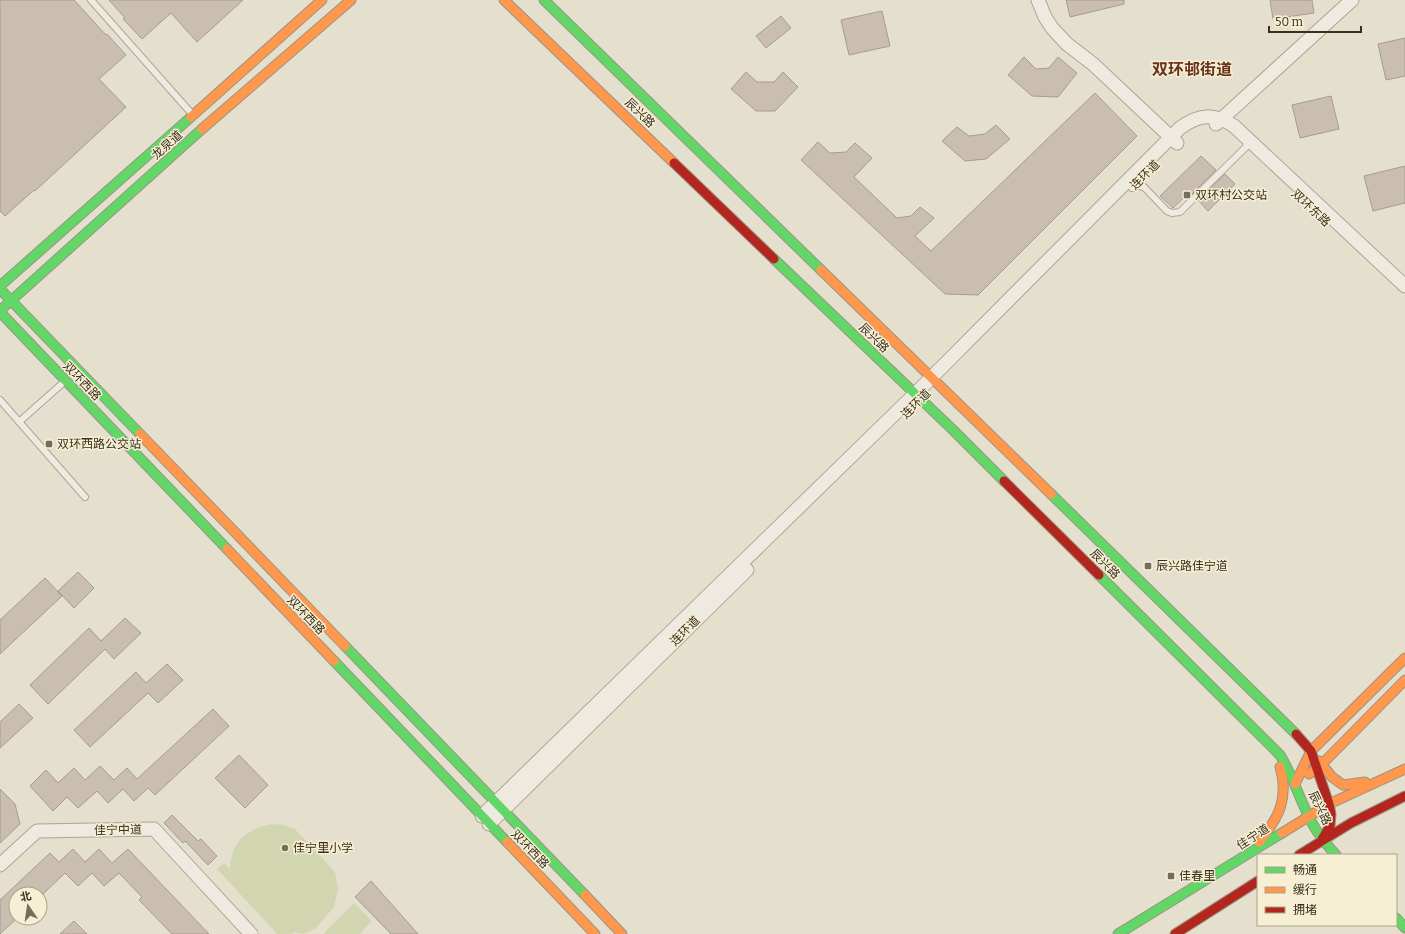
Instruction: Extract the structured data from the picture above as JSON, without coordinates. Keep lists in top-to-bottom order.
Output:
{
  "streets": {
    "main road": [
      "辰兴路",
      "龙泉道",
      "双环西路",
      "佳宁道"
    ],
    "street": ["连环道", "双环东路", "佳宁中道"]
  },
  "crossings": [
    ["辰兴路", "连环道"],
    ["辰兴路", "佳宁道"],
    ["龙泉道", "双环西路"],
    ["连环道", "双环西路"]
  ],
  "districts": ["双环邨街道"],
  "places": {
    "transit": [
      "双环村公交站",
      "双环西路公交站",
      "辰兴路佳宁道",
      "佳春里"
    ],
    "other": ["佳宁里小学"]
  },
  "legend": ["畅通", "缓行", "拥堵"],
  "scale_bar": "50 m",
  "north": "top"
}
